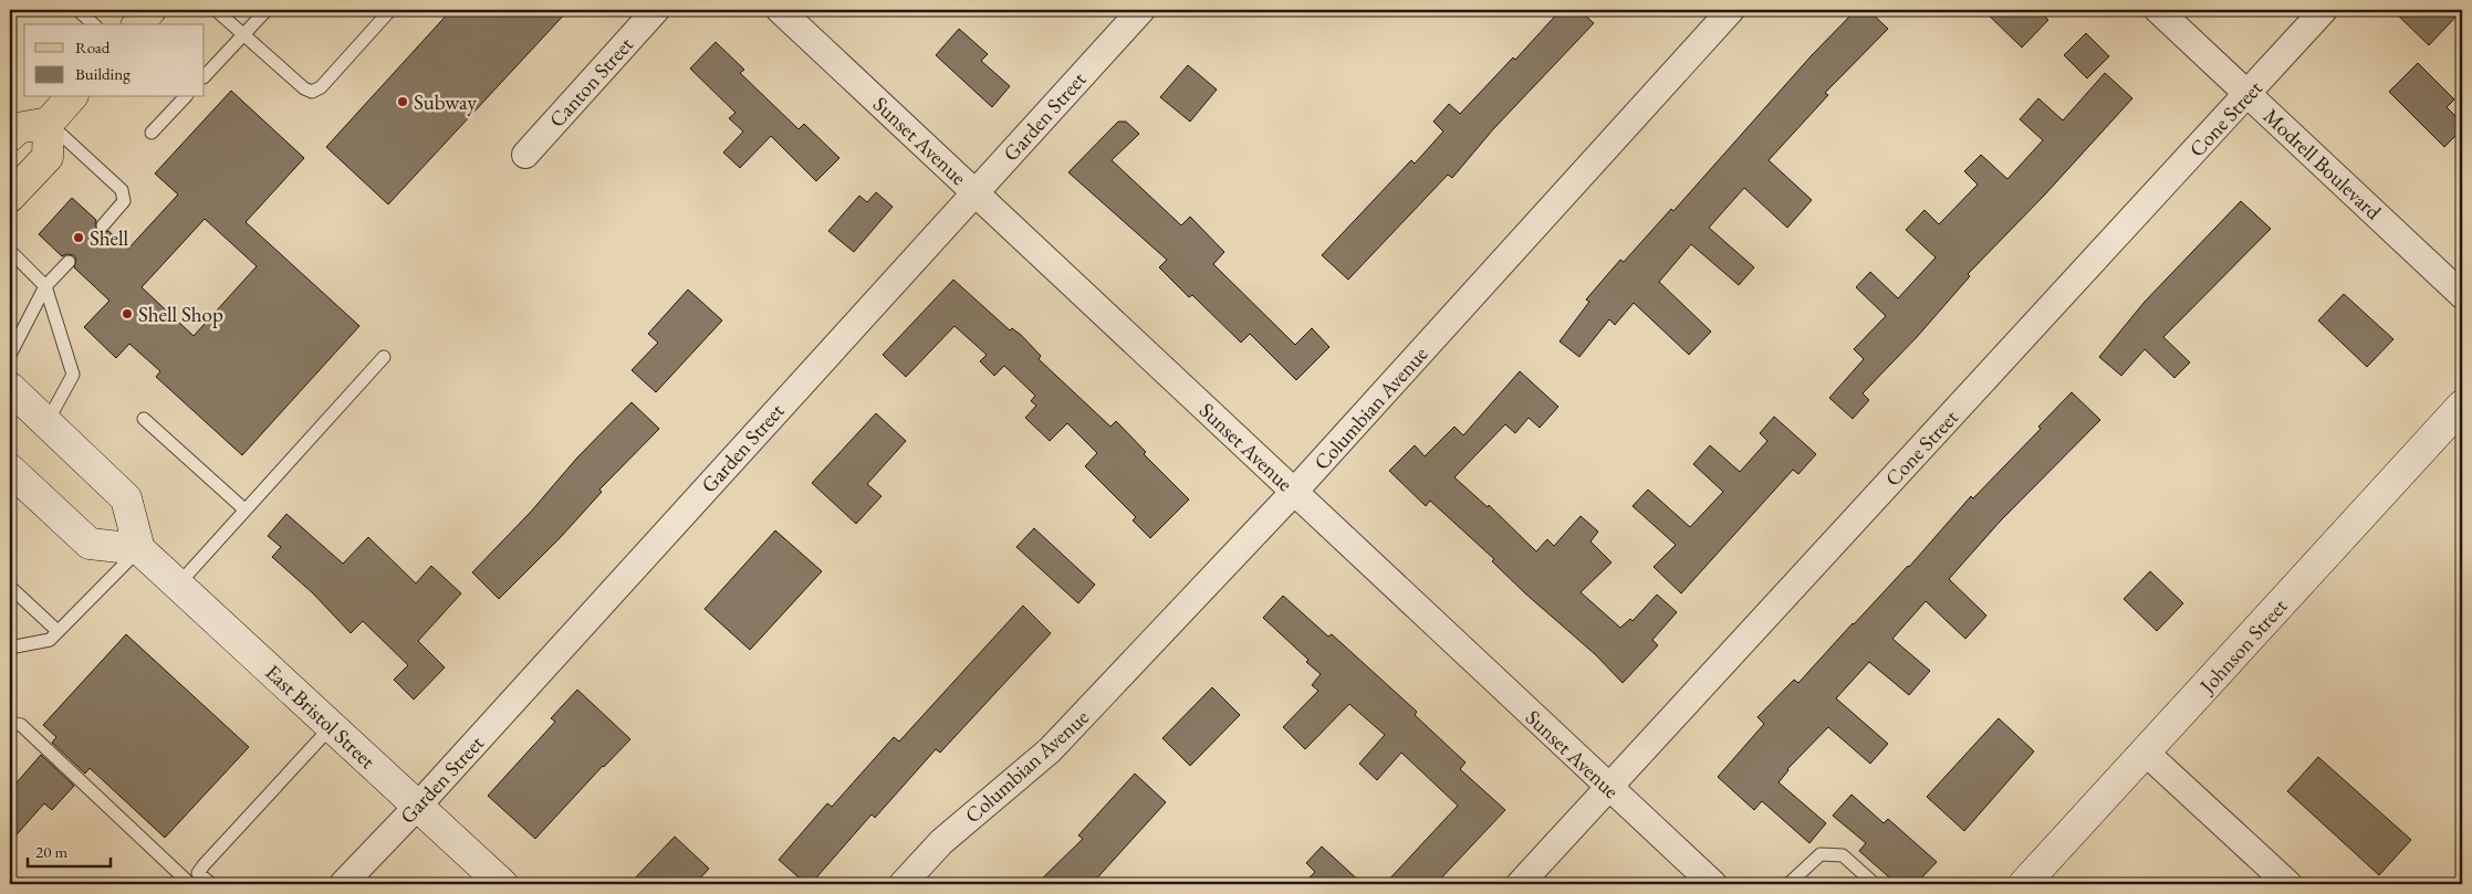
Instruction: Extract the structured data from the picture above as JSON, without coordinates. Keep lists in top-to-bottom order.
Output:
{
  "streets": {
    "main road": ["Johnson Street", "East Bristol Street"],
    "street": [
      "Canton Street",
      "Garden Street",
      "Cone Street",
      "Sunset Avenue",
      "Modrell Boulevard",
      "Columbian Avenue"
    ]
  },
  "crossings": [
    ["Garden Street", "Sunset Avenue"],
    ["Garden Street", "East Bristol Street"],
    ["Cone Street", "Sunset Avenue"],
    ["Cone Street", "Modrell Boulevard"],
    ["Sunset Avenue", "Columbian Avenue"]
  ],
  "places": ["Subway", "Shell", "Shell Shop"],
  "legend": ["Road", "Building"],
  "scale_bar": "20 m"
}
